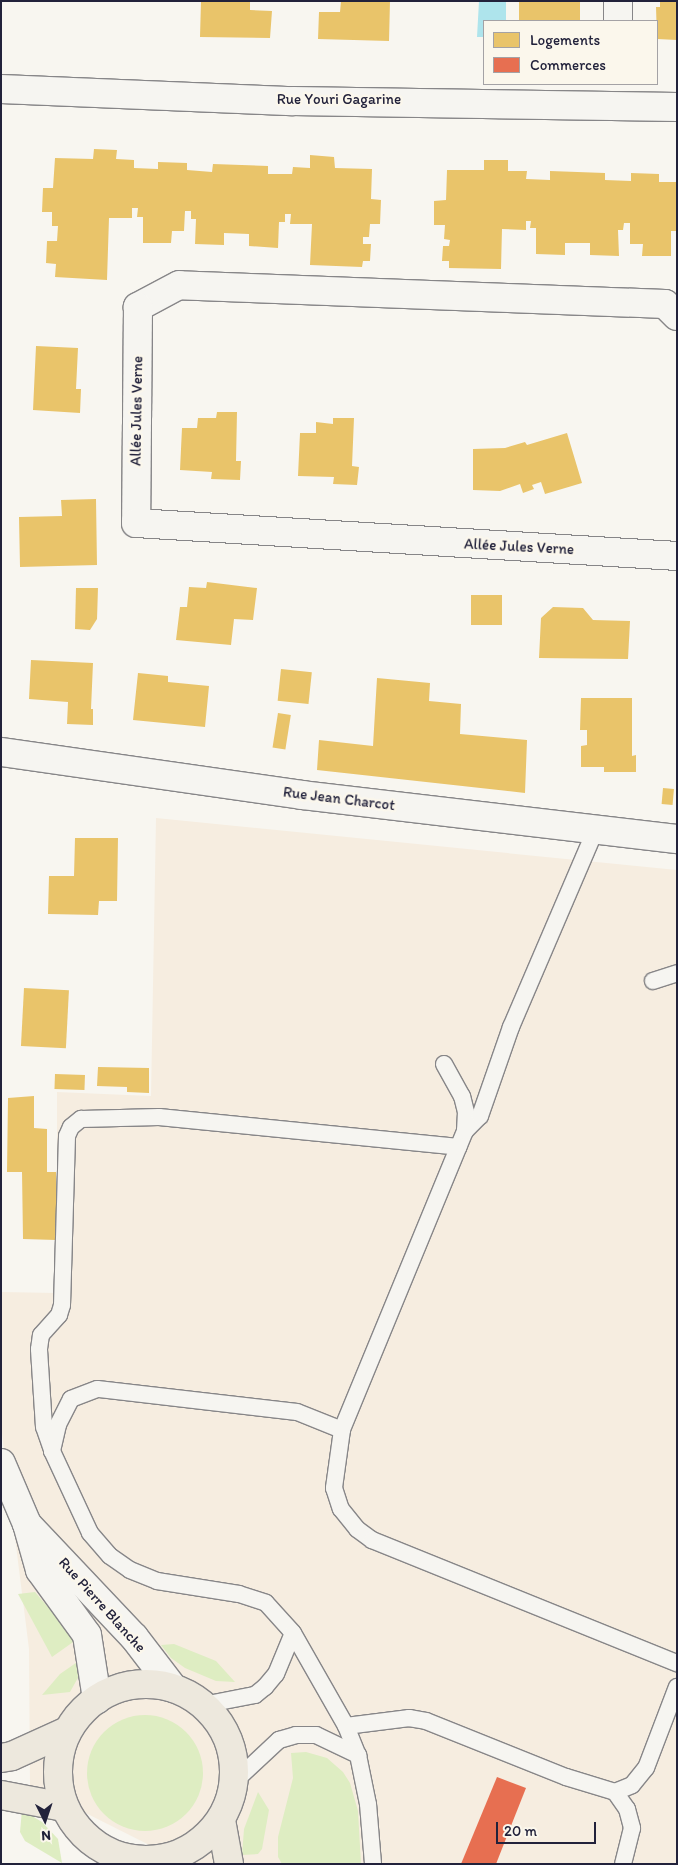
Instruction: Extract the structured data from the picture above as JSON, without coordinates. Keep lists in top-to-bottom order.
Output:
{
  "streets": {
    "street": [
      "Rue Youri Gagarine",
      "Allée Jules Verne",
      "Rue Jean Charcot",
      "Rue Pierre Blanche"
    ]
  },
  "legend": ["Logements", "Commerces"],
  "scale_bar": "20 m",
  "north": "bottom"
}
